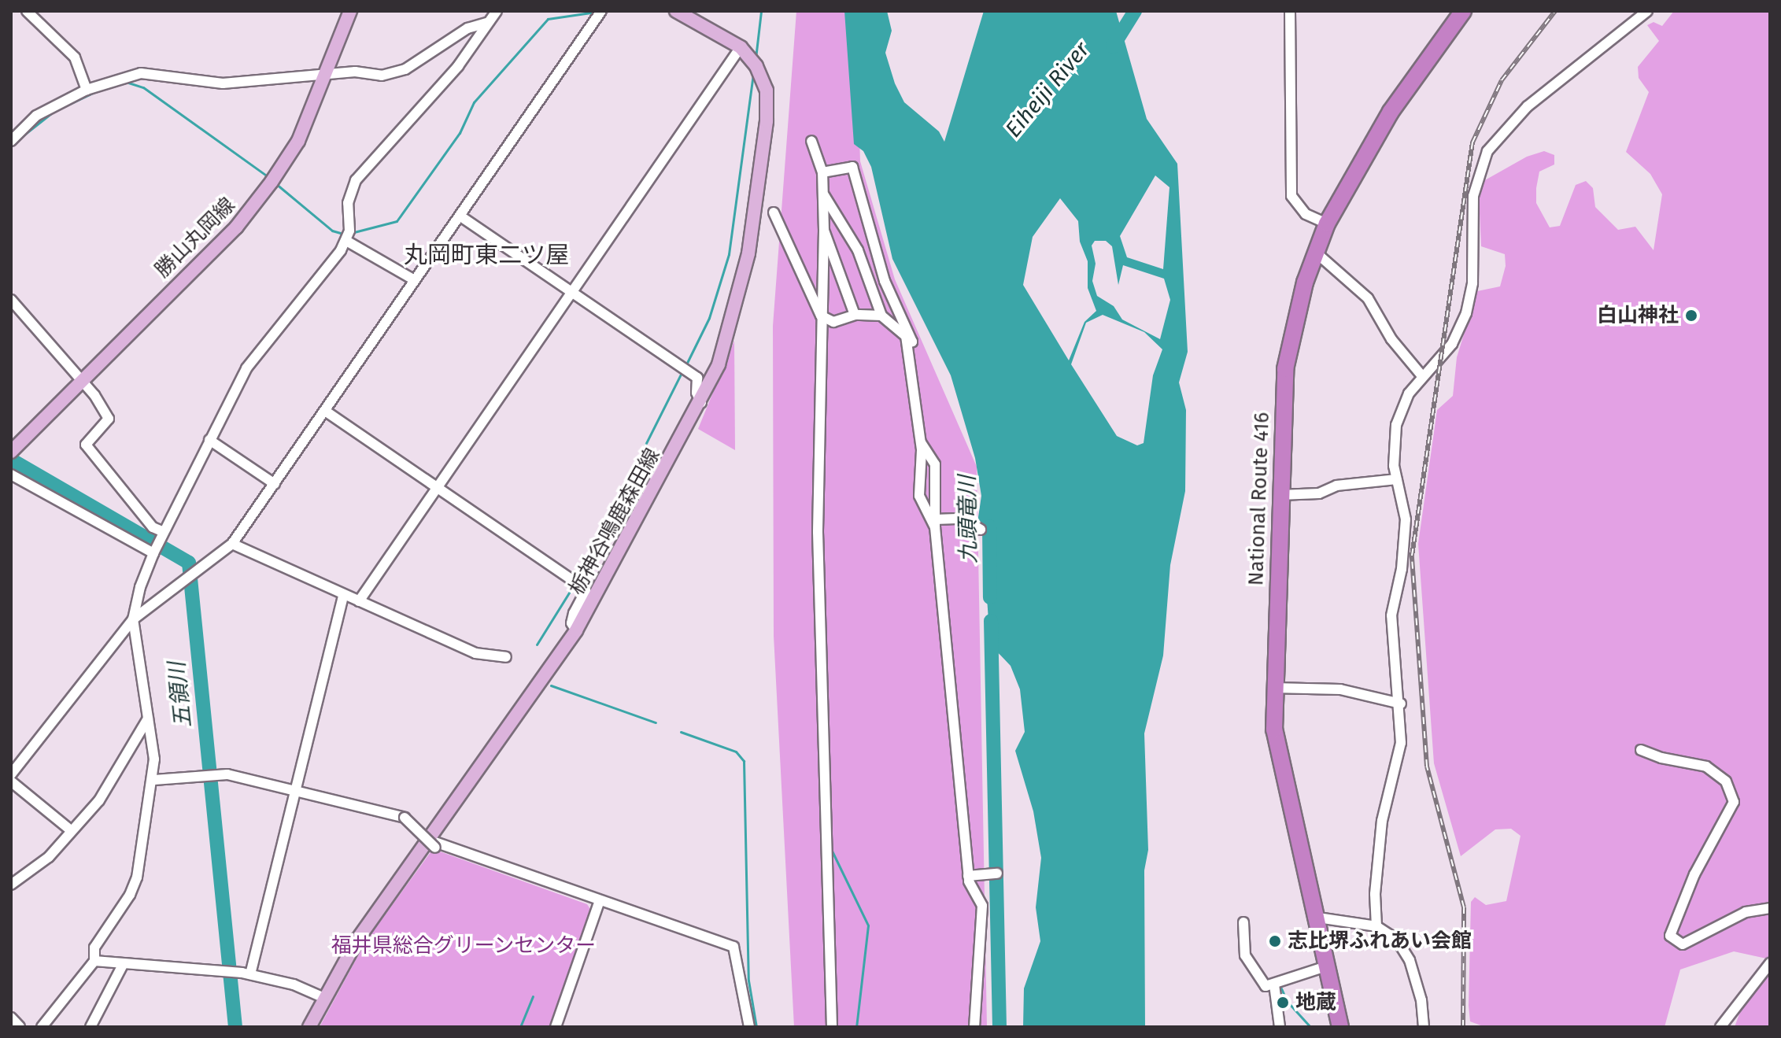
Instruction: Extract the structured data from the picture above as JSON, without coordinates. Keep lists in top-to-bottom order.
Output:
{
  "streets": {
    "highway": ["National Route 416"],
    "main road": ["勝山丸岡線", "栃神谷鳴鹿森田線"]
  },
  "districts": ["丸岡町東二ツ屋"],
  "water": ["Eiheiji River", "九頭竜川", "五領川"],
  "parks": ["福井県総合グリーンセンター"],
  "places": ["白山神社", "志比堺ふれあい会館", "地蔵"]
}
